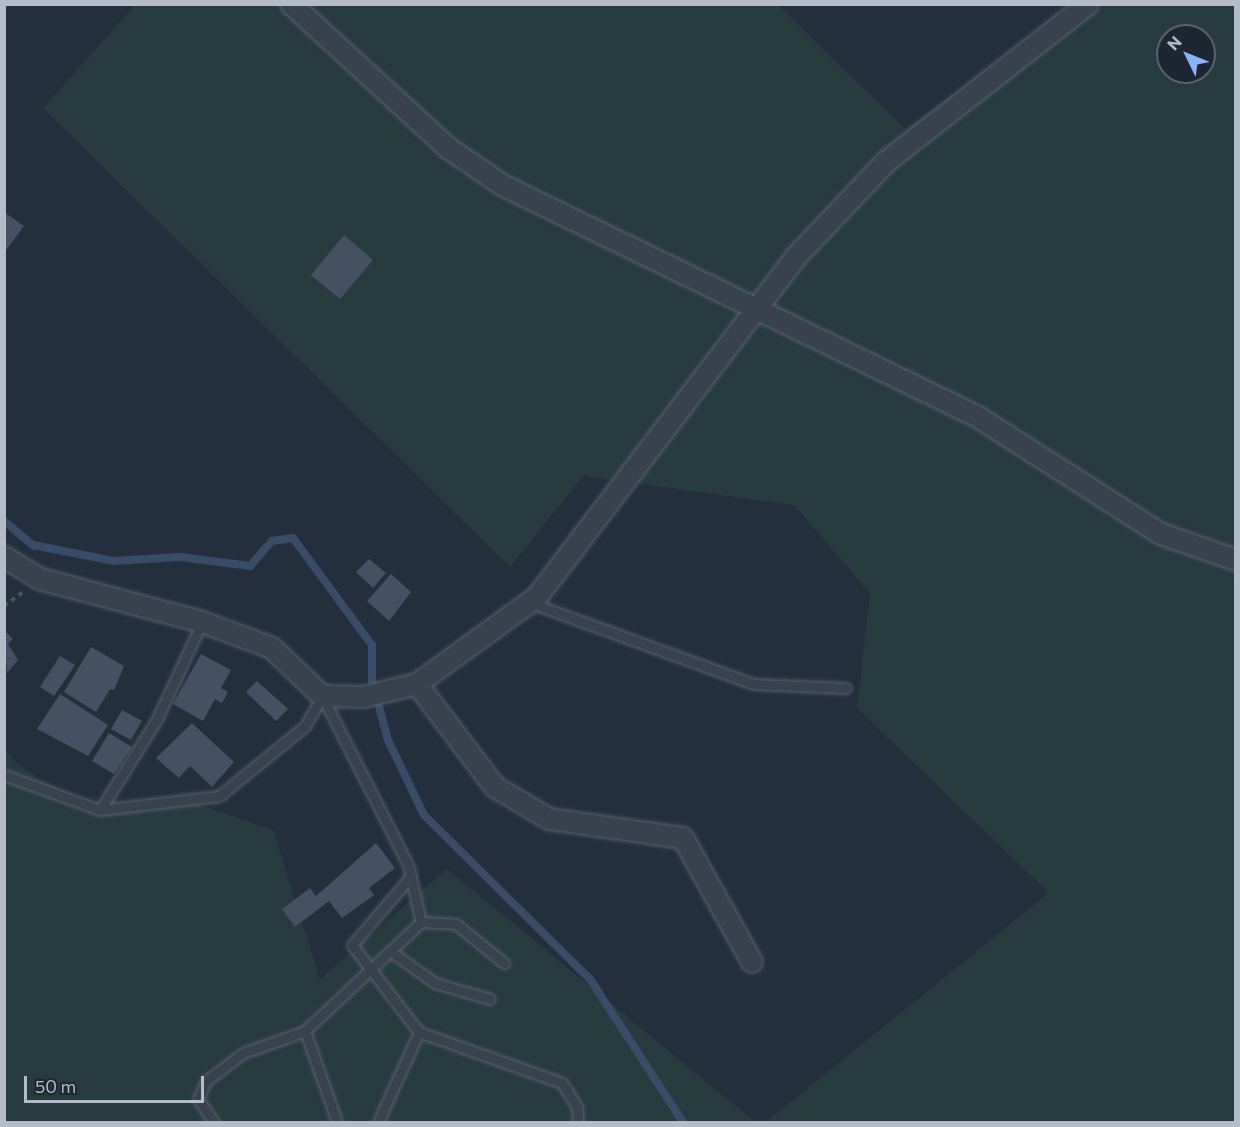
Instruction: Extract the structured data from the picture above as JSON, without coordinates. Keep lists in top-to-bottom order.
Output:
{
  "scale_bar": "50 m",
  "north": "top left"
}
